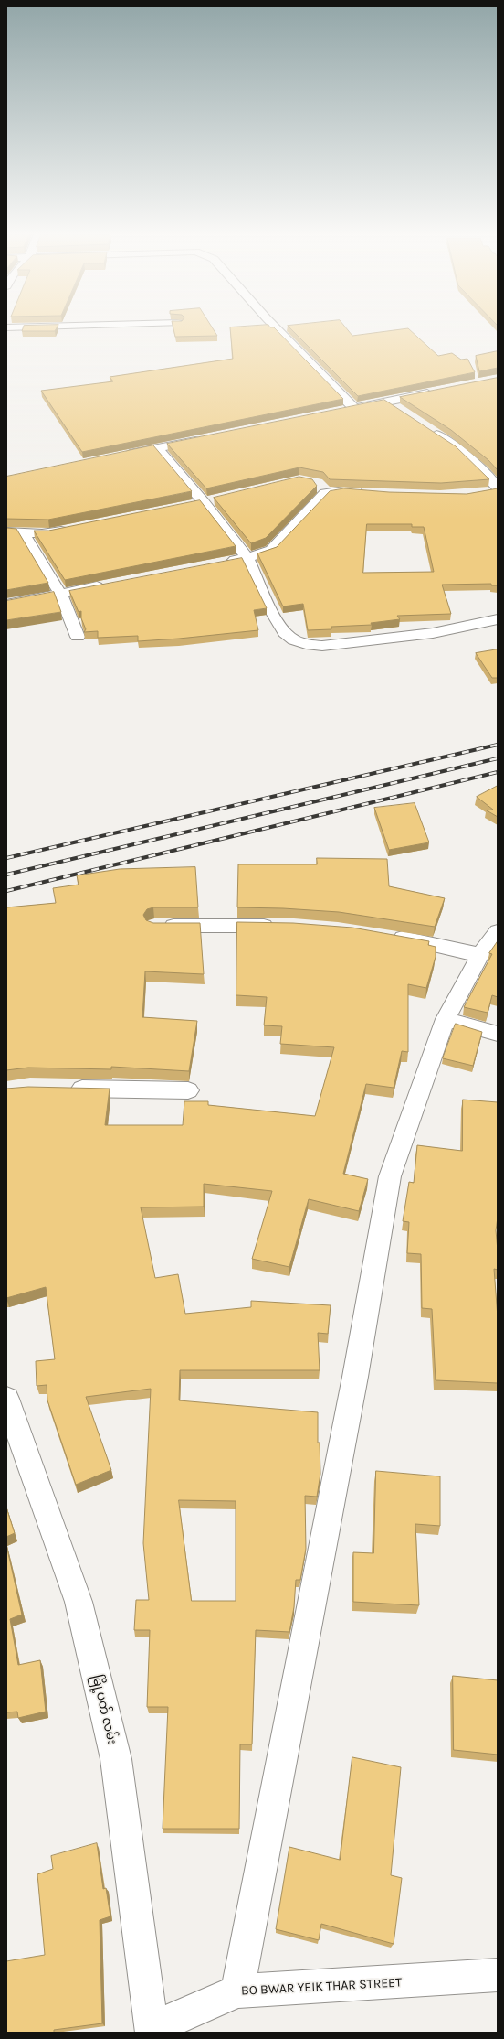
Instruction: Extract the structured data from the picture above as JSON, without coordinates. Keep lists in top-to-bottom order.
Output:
{
  "streets": {
    "street": ["မြို့ပတ် လမ်း", "BO BWAR YEIK THAR STREET"]
  },
  "crossings": [
    ["မြို့ပတ် လမ်း", "BO BWAR YEIK THAR STREET"]
  ]
}
